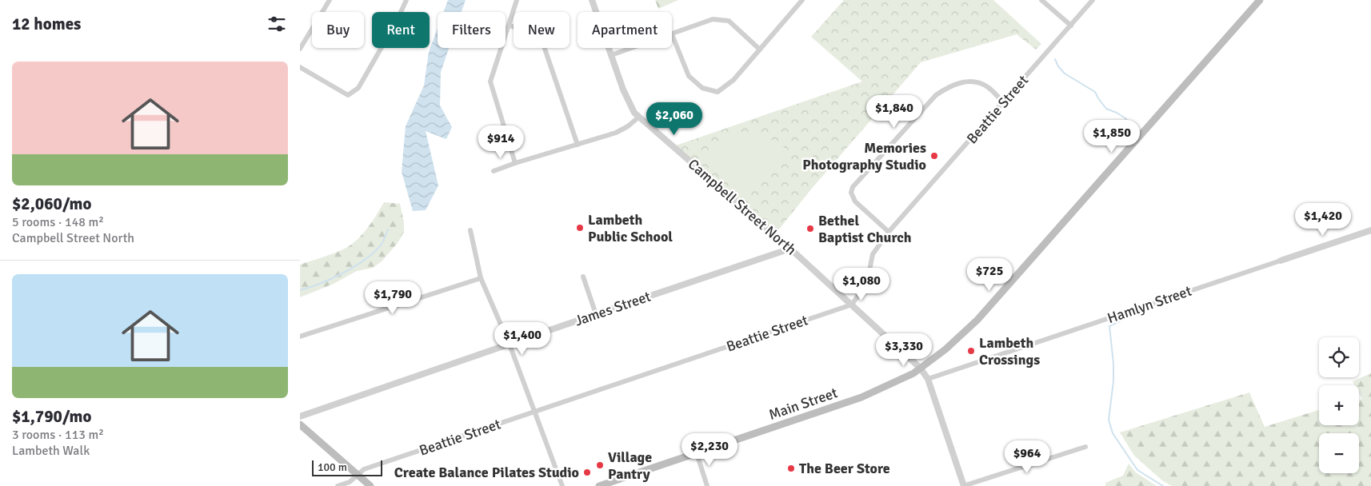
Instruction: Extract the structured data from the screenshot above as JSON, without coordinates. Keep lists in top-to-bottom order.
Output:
{
  "streets": {
    "main road": ["Main Street"],
    "street": [
      "Beattie Street",
      "Campbell Street North",
      "Hamlyn Street",
      "James Street"
    ]
  },
  "crossings": [
    ["Beattie Street", "Campbell Street North"],
    ["Campbell Street North", "Hamlyn Street"],
    ["Campbell Street North", "James Street"],
    ["Campbell Street North", "Main Street"]
  ],
  "places": [
    "Memories Photography Studio",
    "Lambeth Public School",
    "Bethel Baptist Church",
    "Lambeth Crossings",
    "Village Pantry",
    "The Beer Store",
    "Create Balance Pilates Studio"
  ],
  "scale_bar": "100 m",
  "page": {
    "heading": "12 homes",
    "chip": [
      "Buy",
      "Rent",
      "Filters",
      "New",
      "Apartment"
    ],
    "list": [
      {
        "name": "$2,060/mo",
        "note": "5 rooms · 148 m² · Campbell Street North"
      },
      {
        "name": "$1,790/mo",
        "note": "3 rooms · 113 m² · Lambeth Walk"
      }
    ],
    "price": [
      "$1,840",
      "$2,060",
      "$1,850",
      "$914",
      "$1,420",
      "$725",
      "$1,080",
      "$1,790",
      "$1,400",
      "$3,330",
      "$2,230",
      "$964"
    ],
    "map_buttons": ["+", "−"],
    "scale": "100 m"
  }
}
